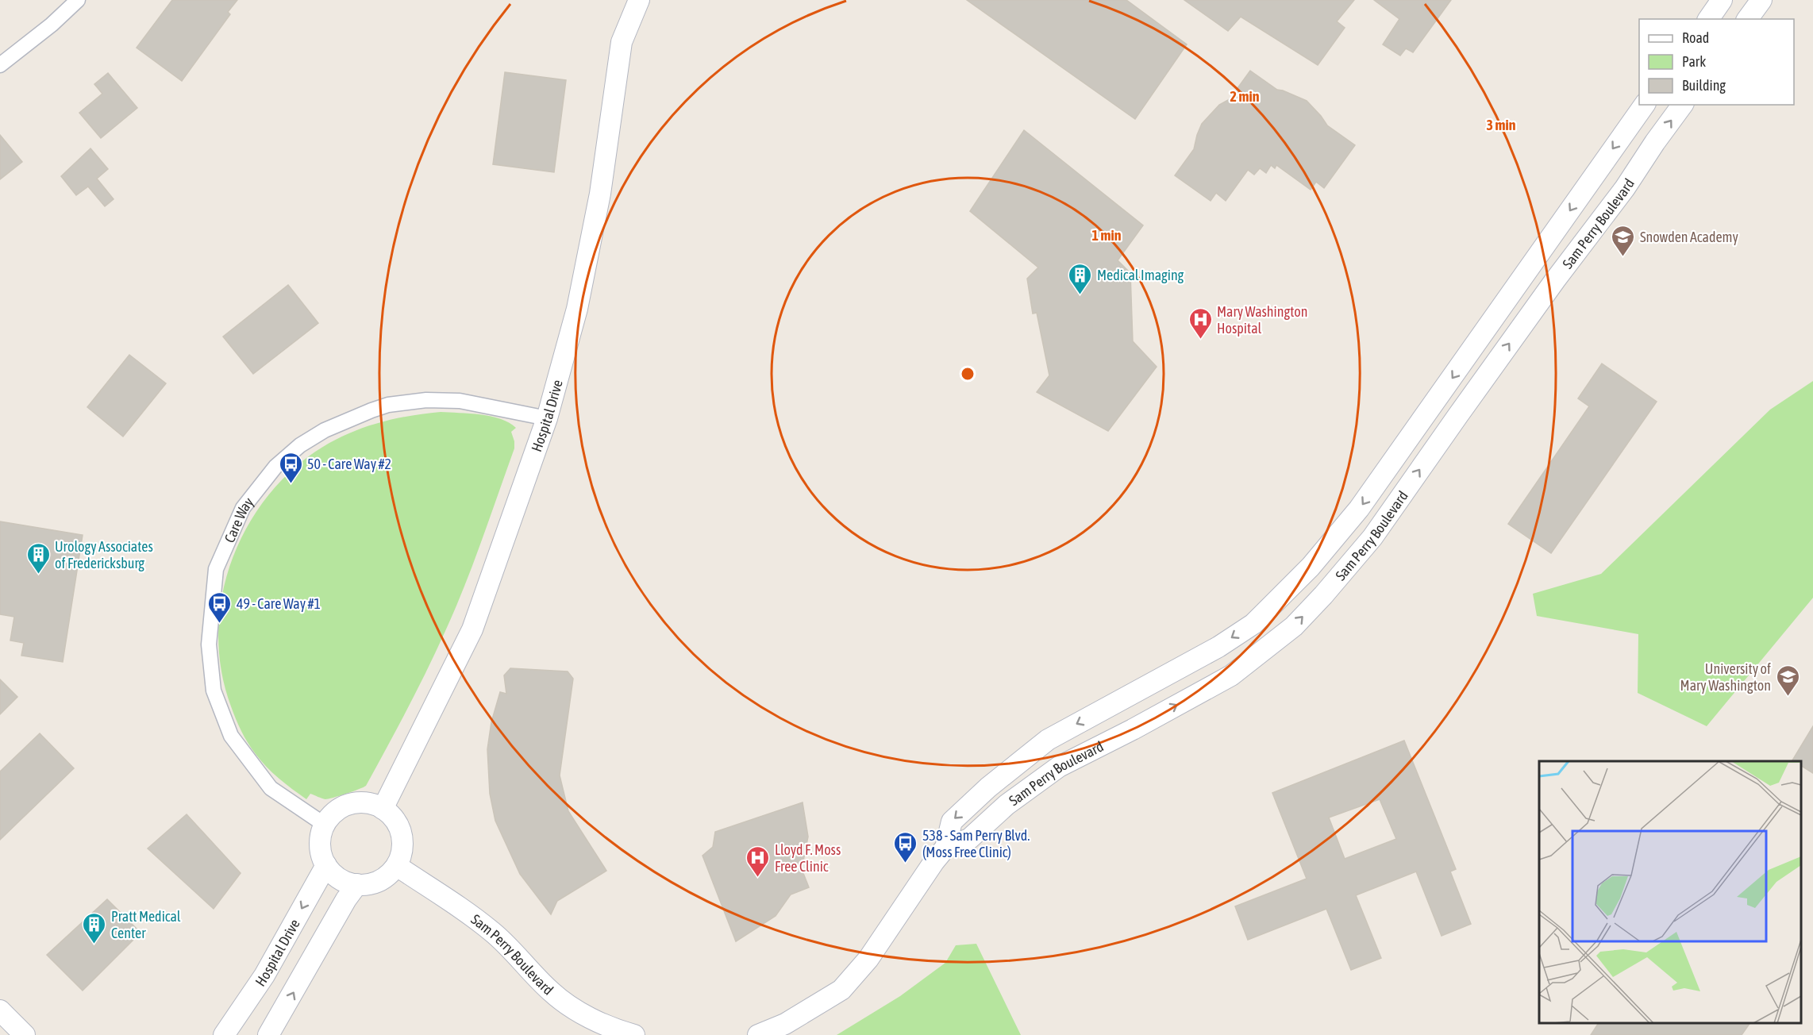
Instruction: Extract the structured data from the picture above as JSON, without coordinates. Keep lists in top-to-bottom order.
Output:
{
  "streets": {
    "street": ["Sam Perry Boulevard", "Hospital Drive", "Care Way"]
  },
  "crossings": [
    ["Sam Perry Boulevard", "Hospital Drive"],
    ["Sam Perry Boulevard", "Care Way"],
    ["Hospital Drive", "Care Way"]
  ],
  "places": {
    "school or university": ["Snowden Academy", "University of Mary Washington"],
    "building": ["Medical Imaging", "Urology Associates of Fredericksburg", "Pratt Medical Center"],
    "hospital": ["Mary Washington Hospital", "Lloyd F. Moss Free Clinic"],
    "bus stop": ["50 - Care Way #2", "49 - Care Way #1", "538 - Sam Perry Blvd. (Moss Free Clinic)"]
  },
  "legend": ["Road", "Park", "Building"],
  "rings": ["2 min", "3 min", "1 min"]
}
